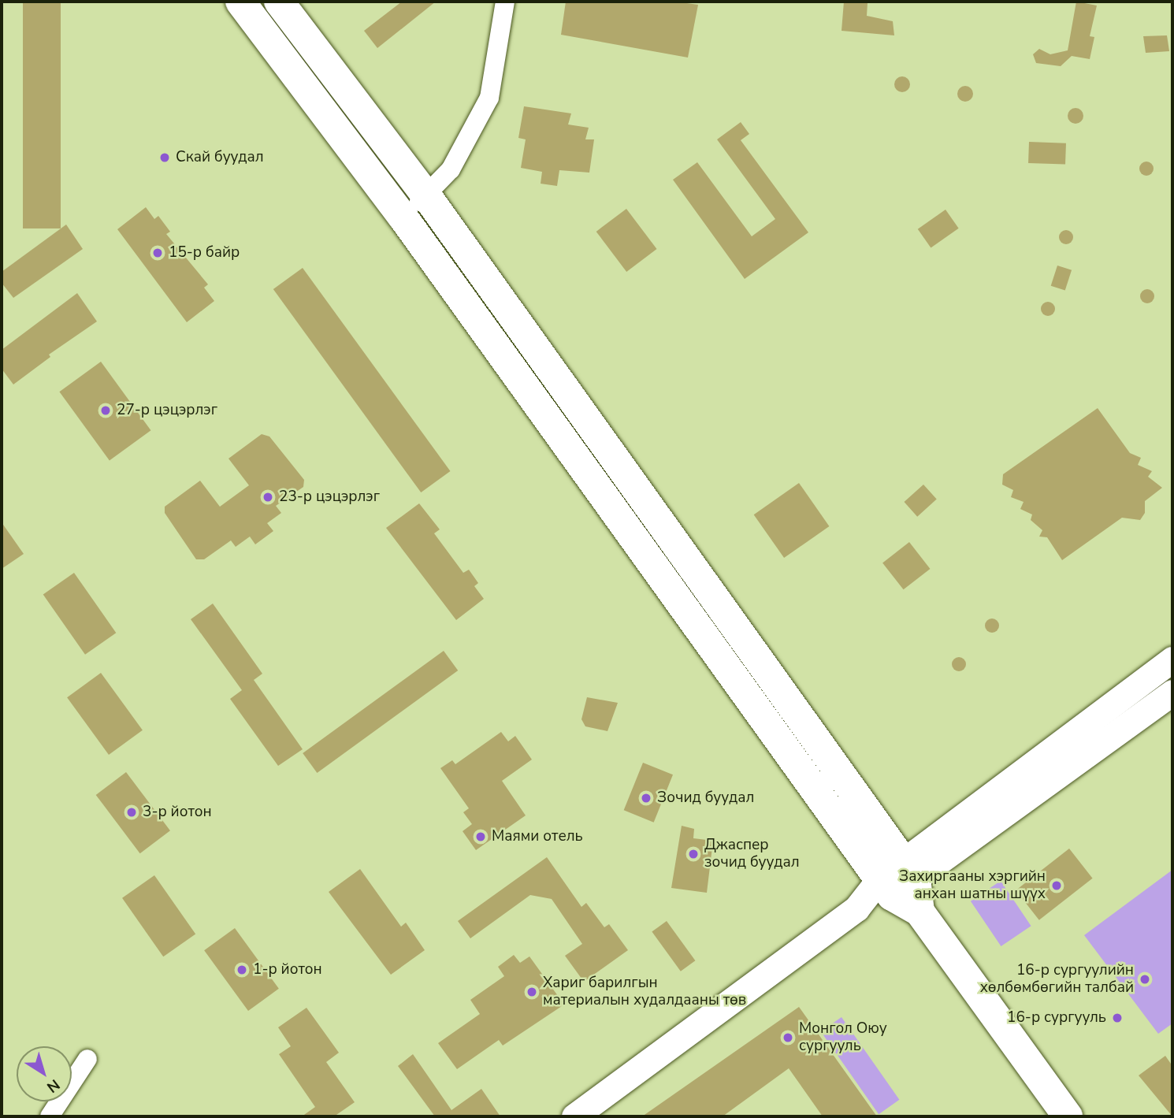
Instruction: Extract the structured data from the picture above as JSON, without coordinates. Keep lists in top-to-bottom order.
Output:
{
  "places": [
    "Скай буудал",
    "15-р байр",
    "27-р цэцэрлэг",
    "23-р цэцэрлэг",
    "Зочид буудал",
    "3-р йотон",
    "Маями отель",
    "Джаспер зочид буудал",
    "Захиргааны хэргийн анхан шатны шүүх",
    "1-р йотон",
    "16-р сургуулийн хөлбөмбөгийн талбай",
    "Хариг барилгын материалын худалдааны төв",
    "16-р сургууль",
    "Монгол Оюу сургууль"
  ],
  "north": "bottom right"
}
